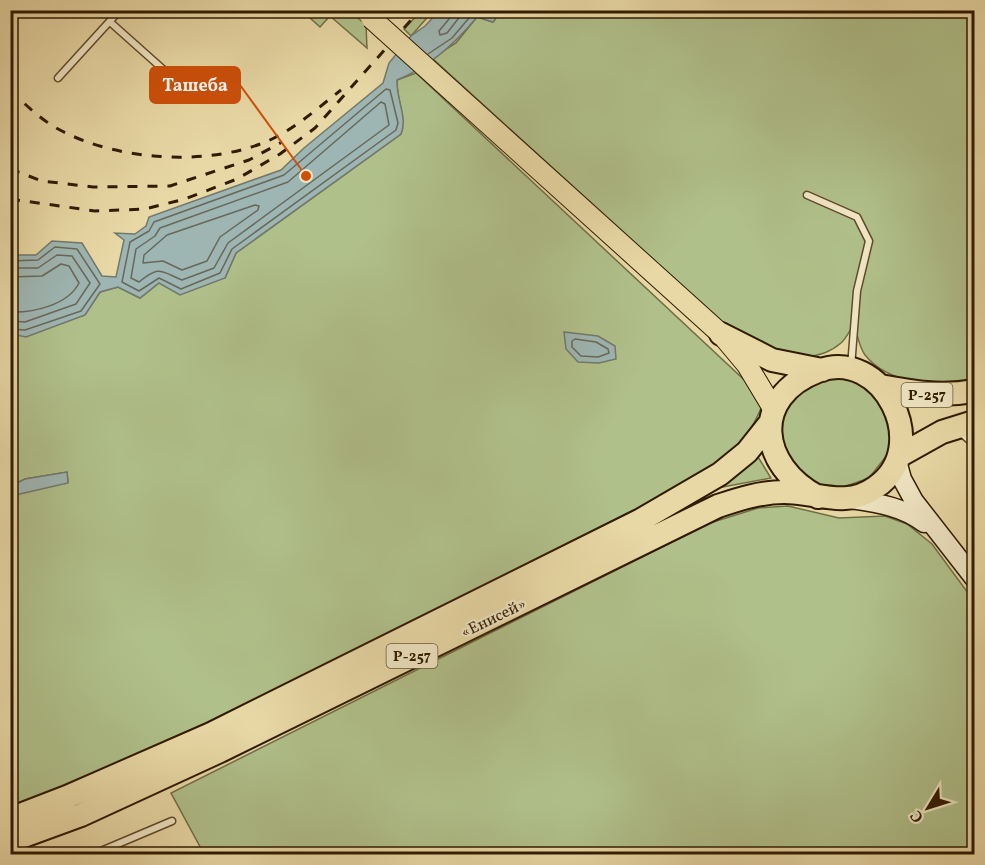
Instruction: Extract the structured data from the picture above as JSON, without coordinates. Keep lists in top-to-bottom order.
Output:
{
  "streets": {
    "highway": ["Р-257", "«Енисей»"]
  },
  "places": ["Ташеба"],
  "north": "bottom left"
}
